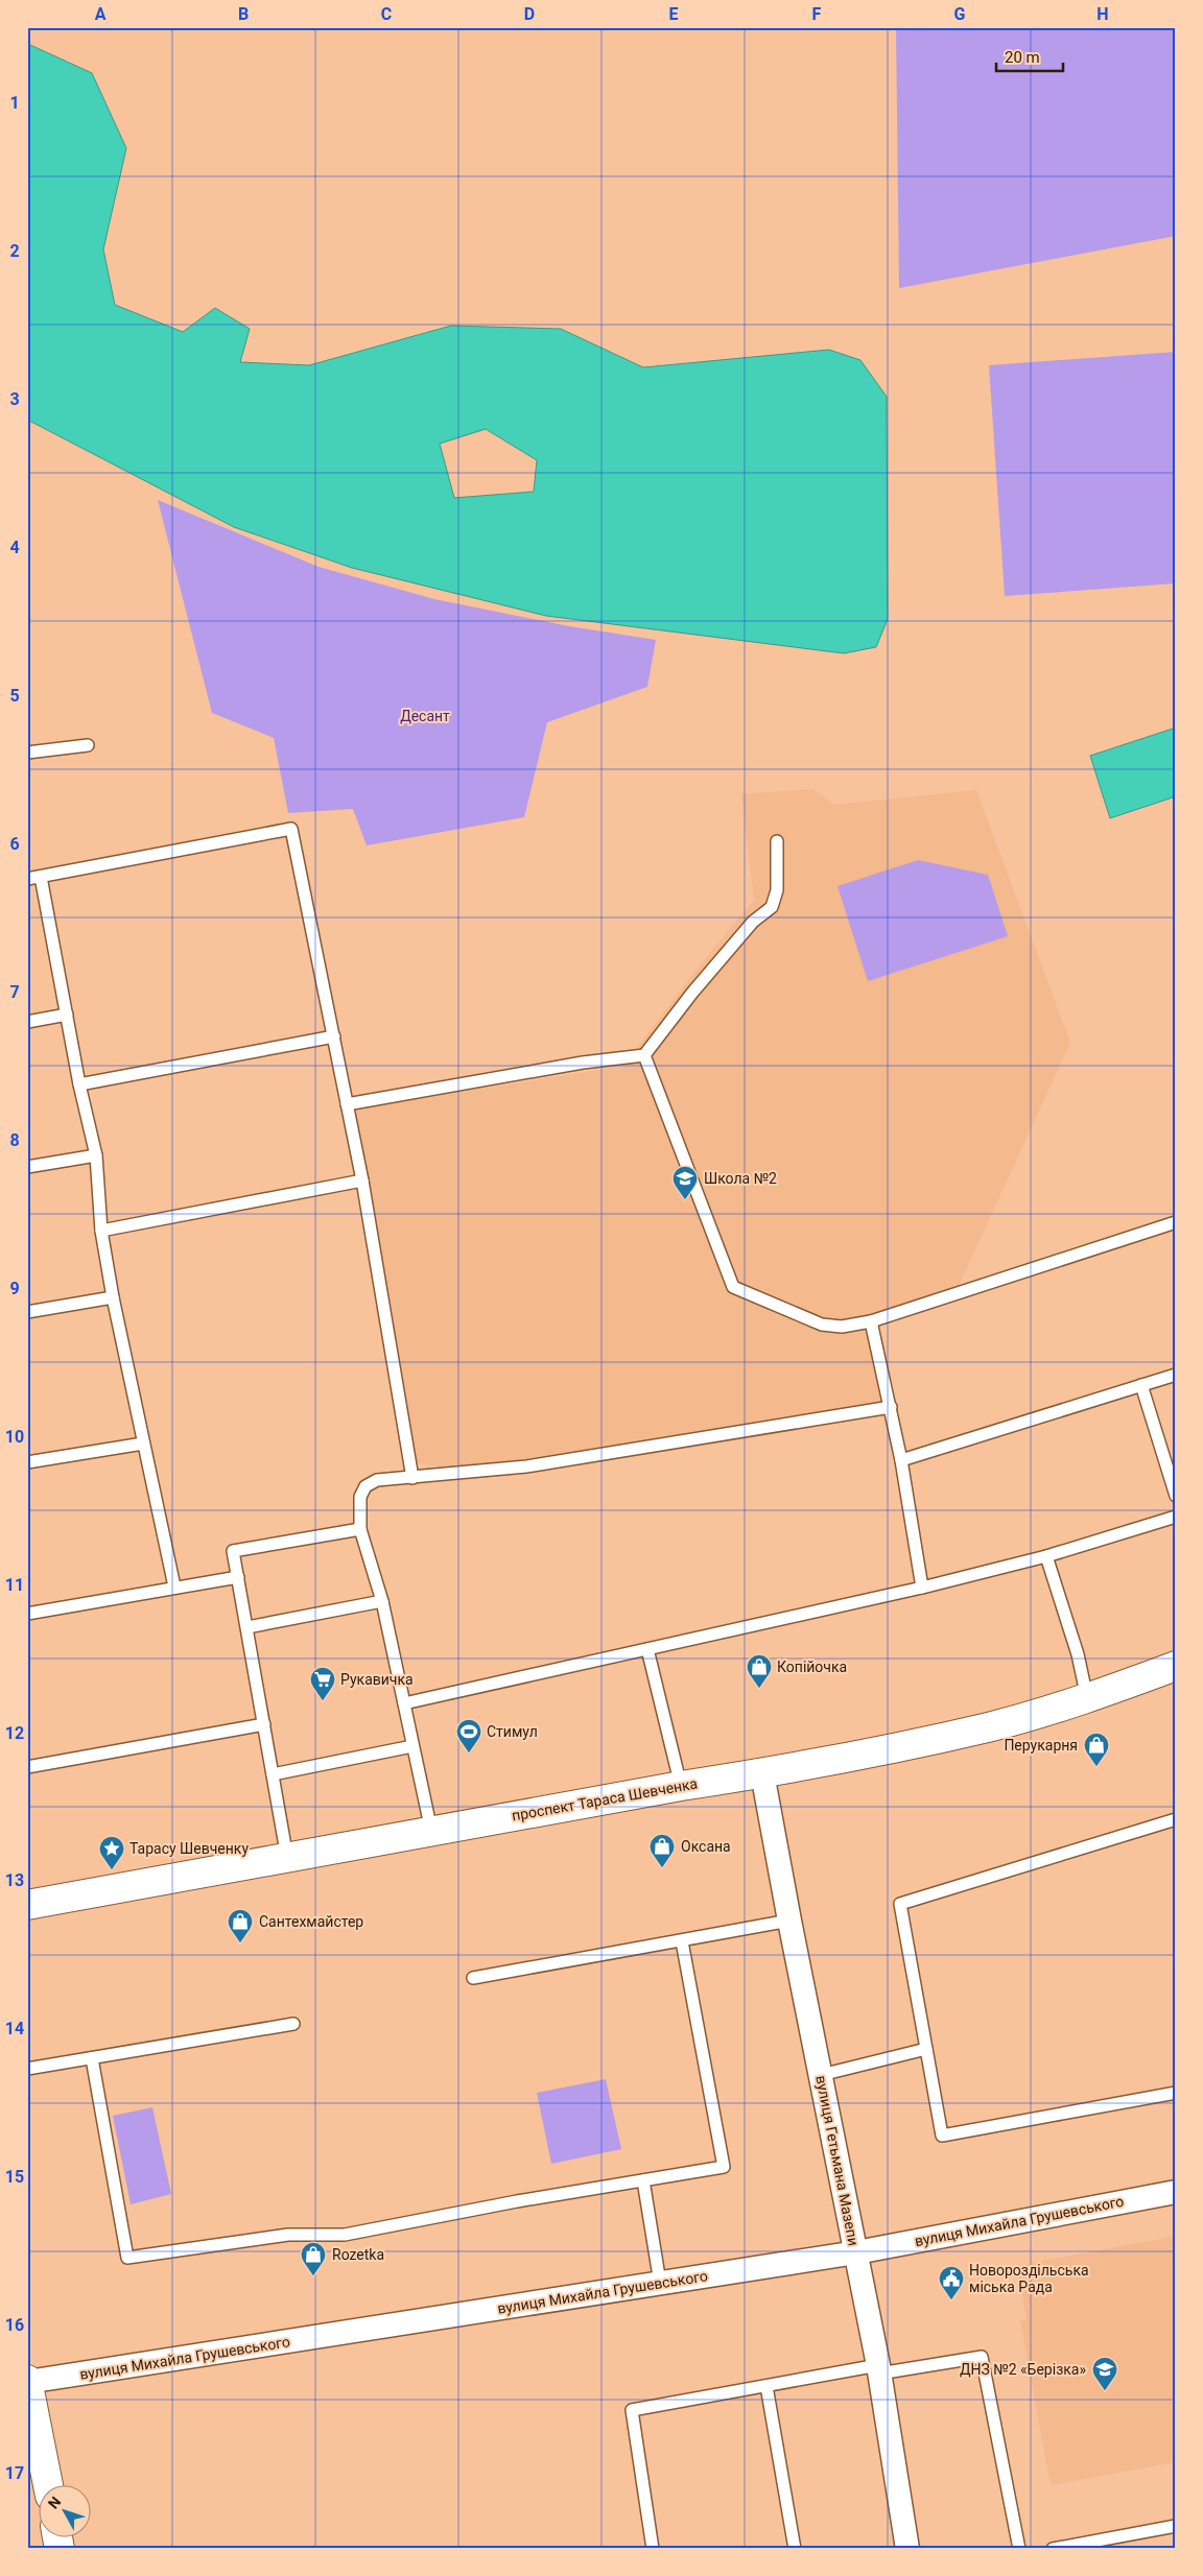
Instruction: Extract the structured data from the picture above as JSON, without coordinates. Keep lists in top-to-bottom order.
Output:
{
  "streets": {
    "street": ["проспект Тараса Шевченка", "вулиця Гетьмана Мазепи", "вулиця Михайла Грушевського"]
  },
  "crossings": [
    ["проспект Тараса Шевченка", "вулиця Гетьмана Мазепи"],
    ["вулиця Гетьмана Мазепи", "вулиця Михайла Грушевського"]
  ],
  "parks": ["Десант"],
  "places": {
    "school or university": ["Школа №2", "ДНЗ №2 «Берізка»"],
    "shop": [
      "Копійочка",
      "Перукарня",
      "Оксана",
      "Сантехмайстер",
      "Rozetka"
    ],
    "supermarket": ["Рукавичка"],
    "sports": ["Стимул"],
    "place": ["Тарасу Шевченку"],
    "public building": ["Новороздільська міська Рада"]
  },
  "scale_bar": "20 m",
  "north": "top left",
  "grid": {
    "columns": [
      "A",
      "B",
      "C",
      "D",
      "E",
      "F",
      "G",
      "H"
    ],
    "rows": [
      "1",
      "2",
      "3",
      "4",
      "5",
      "6",
      "7",
      "8",
      "9",
      "10",
      "11",
      "12",
      "13",
      "14",
      "15",
      "16",
      "17"
    ]
  }
}
